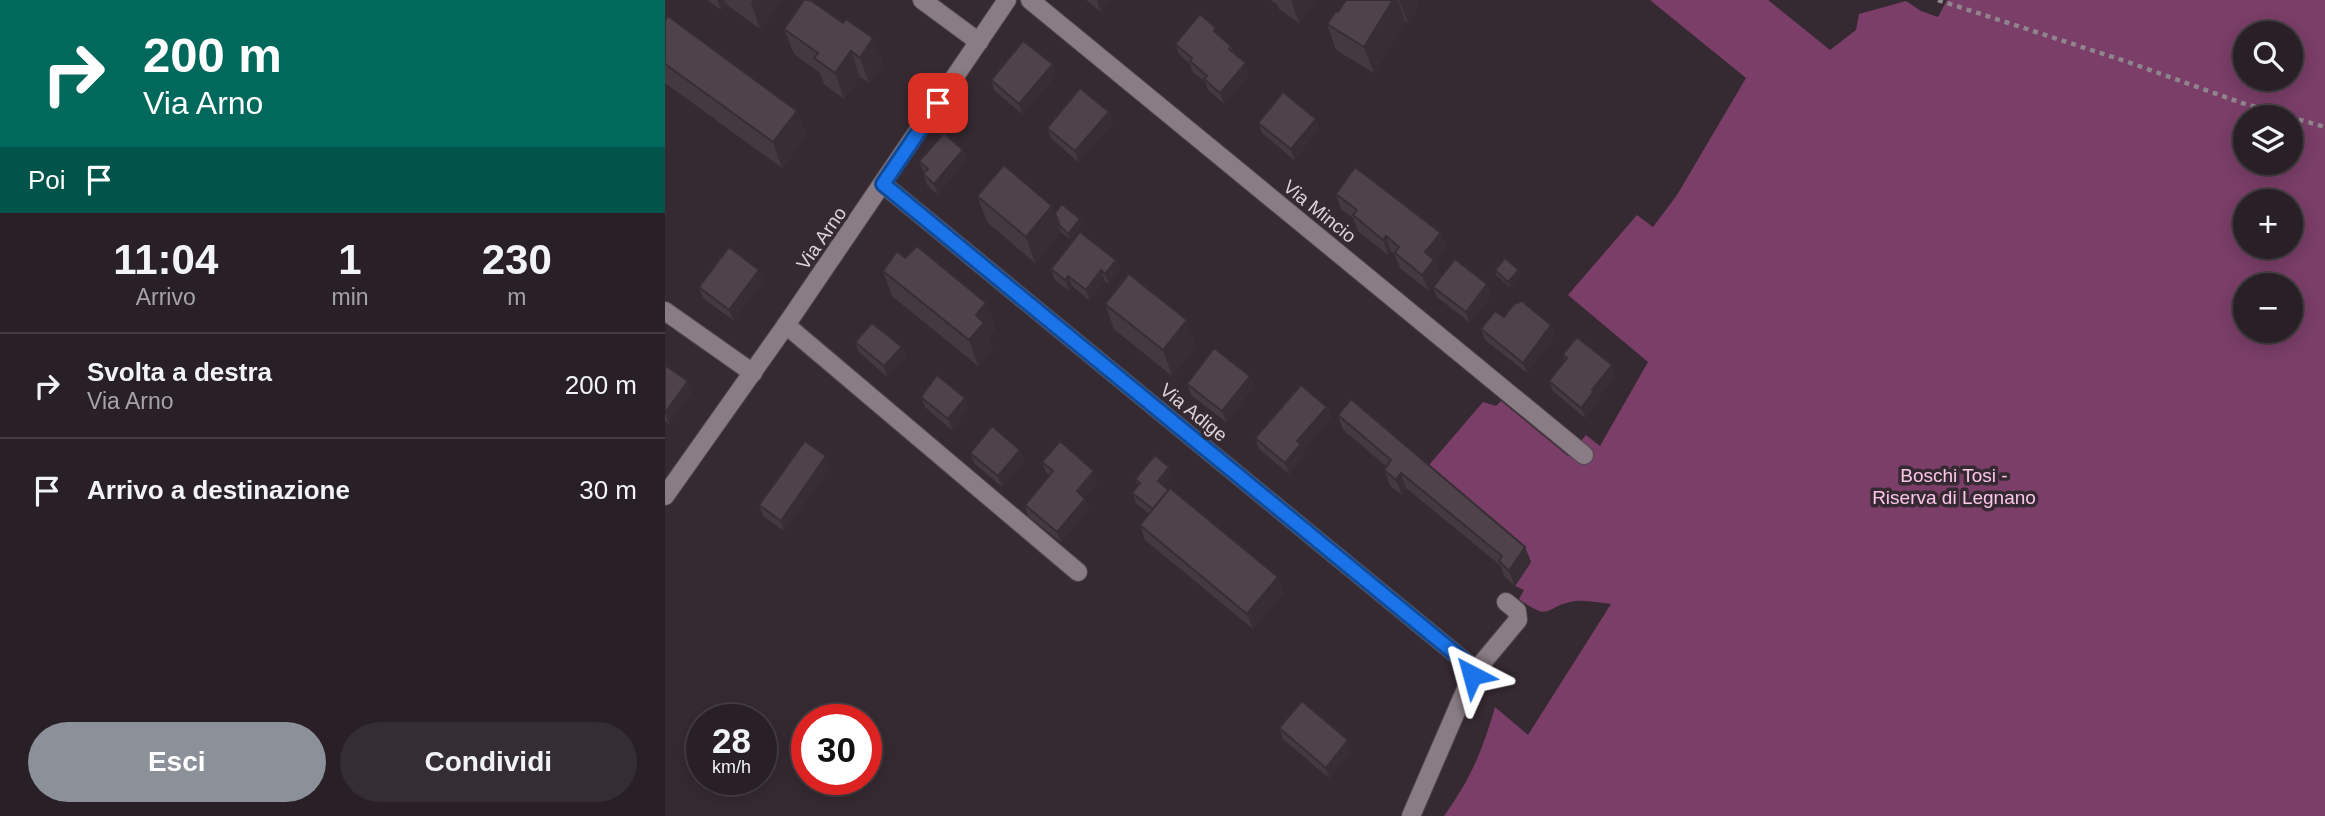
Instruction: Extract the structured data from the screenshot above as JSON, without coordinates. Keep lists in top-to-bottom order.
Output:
{
  "streets": {
    "street": ["Via Mincio", "Via Arno", "Via Adige"]
  },
  "crossings": [
    ["Via Arno", "Via Adige"]
  ],
  "parks": ["Boschi Tosi - Riserva di Legnano"],
  "page": {
    "turn": ["200 m", "Via Arno"],
    "map_buttons": ["+", "−"],
    "then": "Poi",
    "eta": [
      "11:04",
      "Arrivo",
      "1",
      "min",
      "230",
      "m"
    ],
    "list": [
      {
        "name": "Svolta a destra",
        "note": "Via Arno",
        "value": "200 m"
      },
      {
        "name": "Arrivo a destinazione",
        "value": "30 m"
      }
    ],
    "speed": "28 km/h",
    "limit": "30",
    "buttons": ["Esci", "Condividi"]
  }
}
